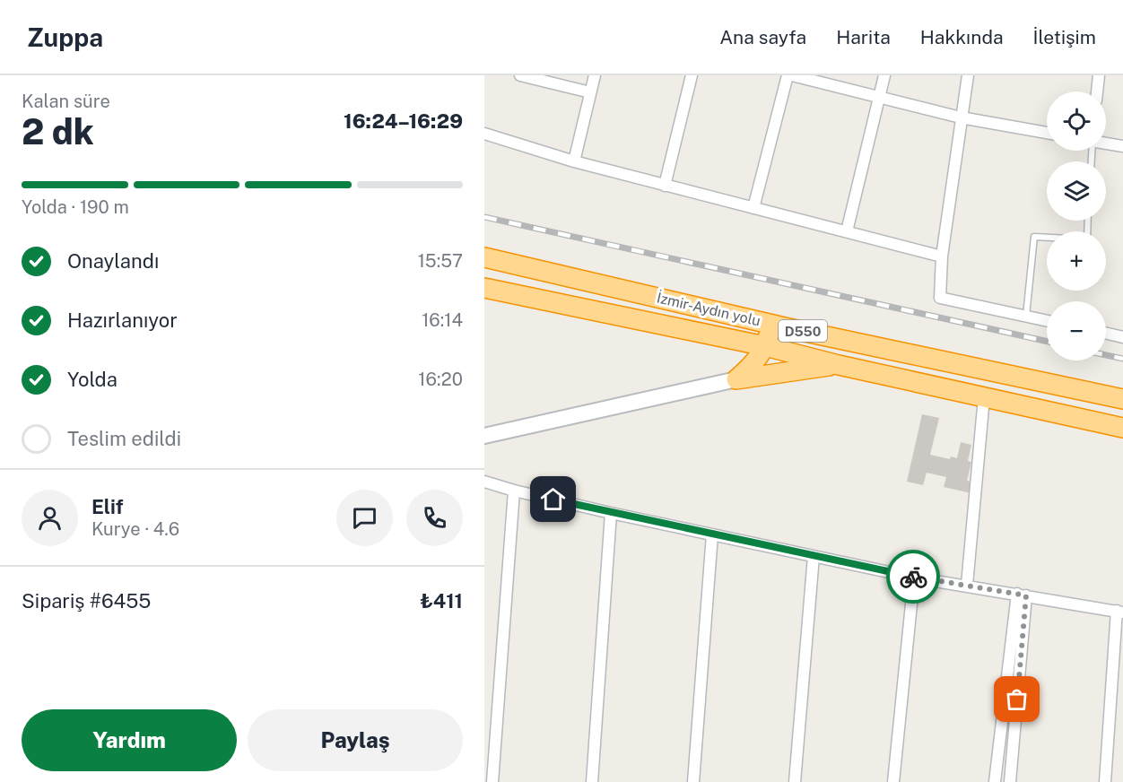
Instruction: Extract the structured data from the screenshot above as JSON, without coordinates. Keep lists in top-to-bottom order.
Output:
{
  "streets": {
    "highway": ["İzmir-Aydın yolu", "D550"]
  },
  "page": {
    "header": "Zuppa",
    "nav": [
      "Ana sayfa",
      "Harita",
      "Hakkında",
      "İletişim"
    ],
    "heading": ["2 dk", "Kalan süre", "16:24–16:29"],
    "panel": [
      "Elif",
      "Kurye · 4.6",
      "Sipariş #6455",
      "₺411"
    ],
    "map_buttons": ["+", "−"],
    "bar": "Yolda · 190 m",
    "list": [
      ["Onaylandı", "15:57"],
      ["Hazırlanıyor", "16:14"],
      ["Yolda", "16:20"],
      "Teslim edildi"
    ],
    "buttons": ["Yardım", "Paylaş"]
  }
}
